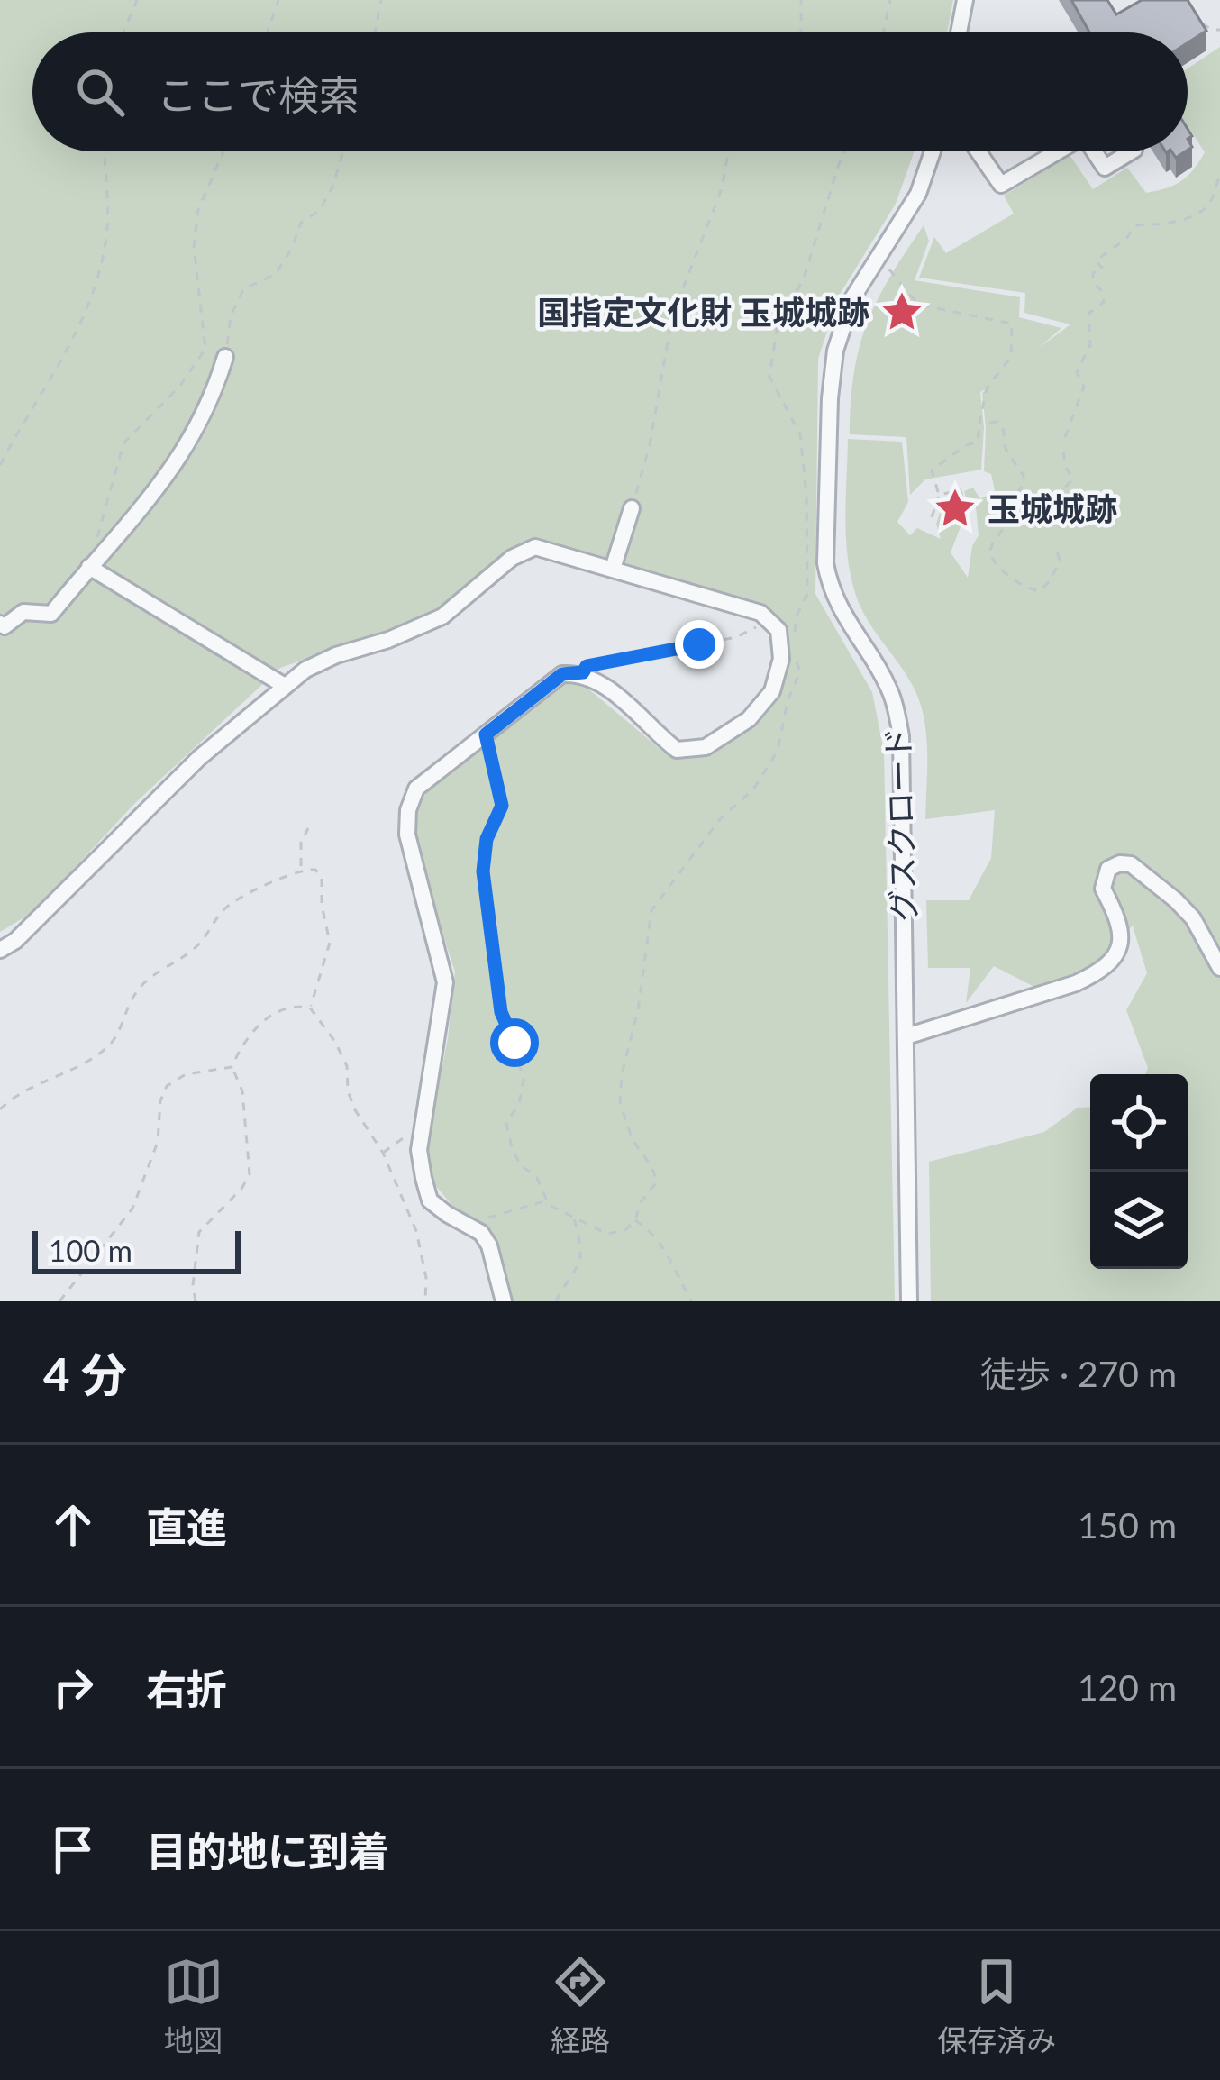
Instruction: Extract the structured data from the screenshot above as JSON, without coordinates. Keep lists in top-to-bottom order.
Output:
{
  "streets": {
    "street": ["グスクロード"]
  },
  "places": {
    "place": ["国指定文化財 玉城城跡", "玉城城跡"]
  },
  "scale_bar": "100 m",
  "page": {
    "search": "ここで検索",
    "scale": "100 m",
    "heading": ["4 分", "徒歩 · 270 m"],
    "list": [
      ["直進", "150 m"],
      ["右折", "120 m"],
      "目的地に到着"
    ],
    "nav": ["地図", "経路", "保存済み"]
  }
}
